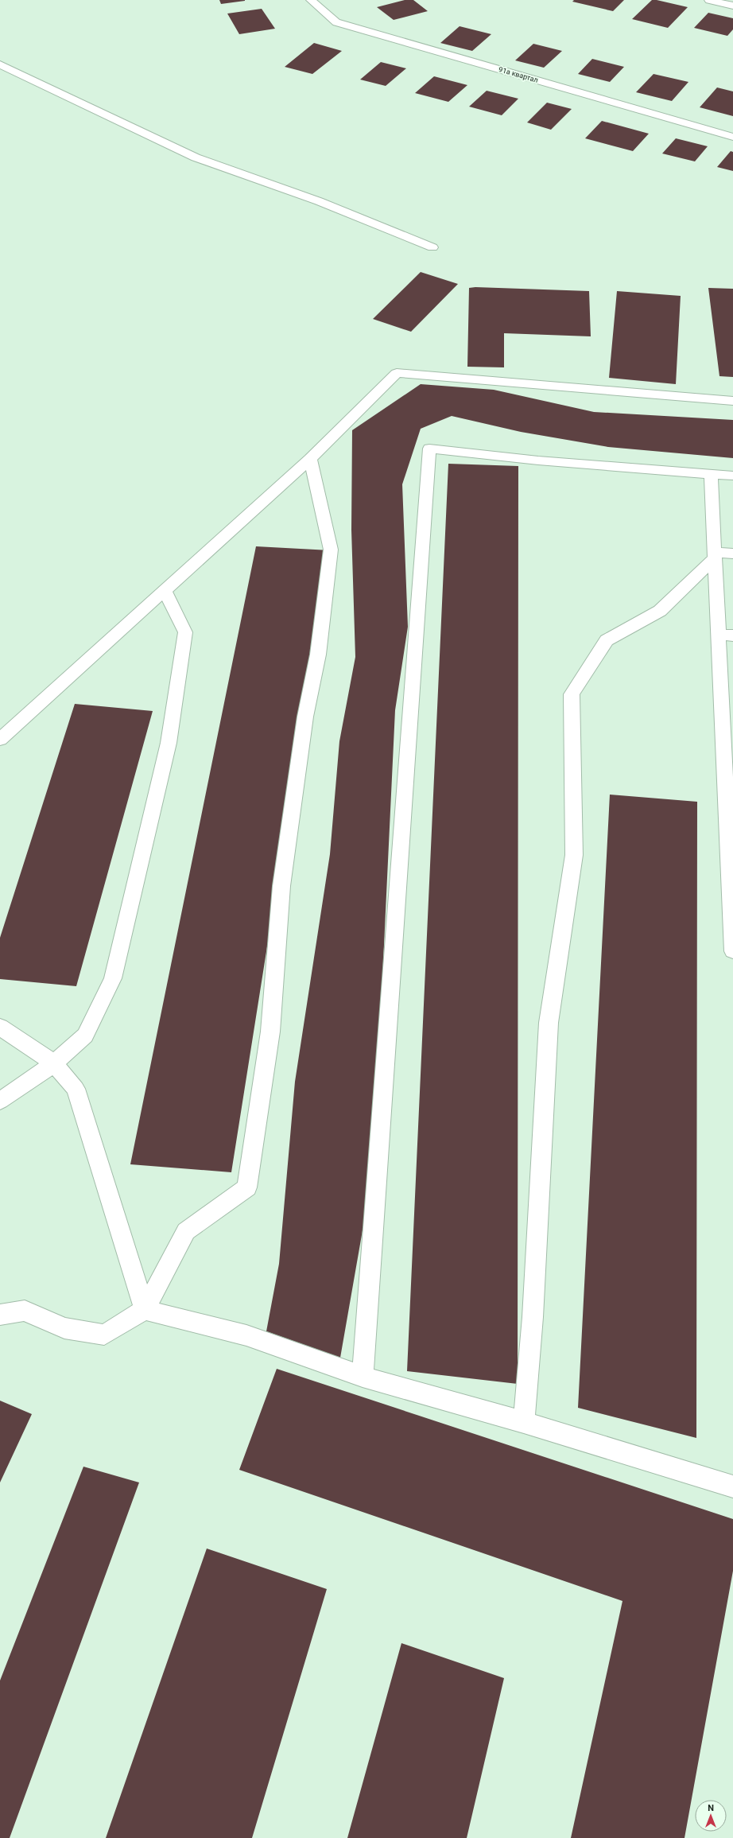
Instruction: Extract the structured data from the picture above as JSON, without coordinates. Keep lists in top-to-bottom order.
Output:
{
  "streets": {
    "street": ["91а квартал"]
  },
  "north": "top"
}
